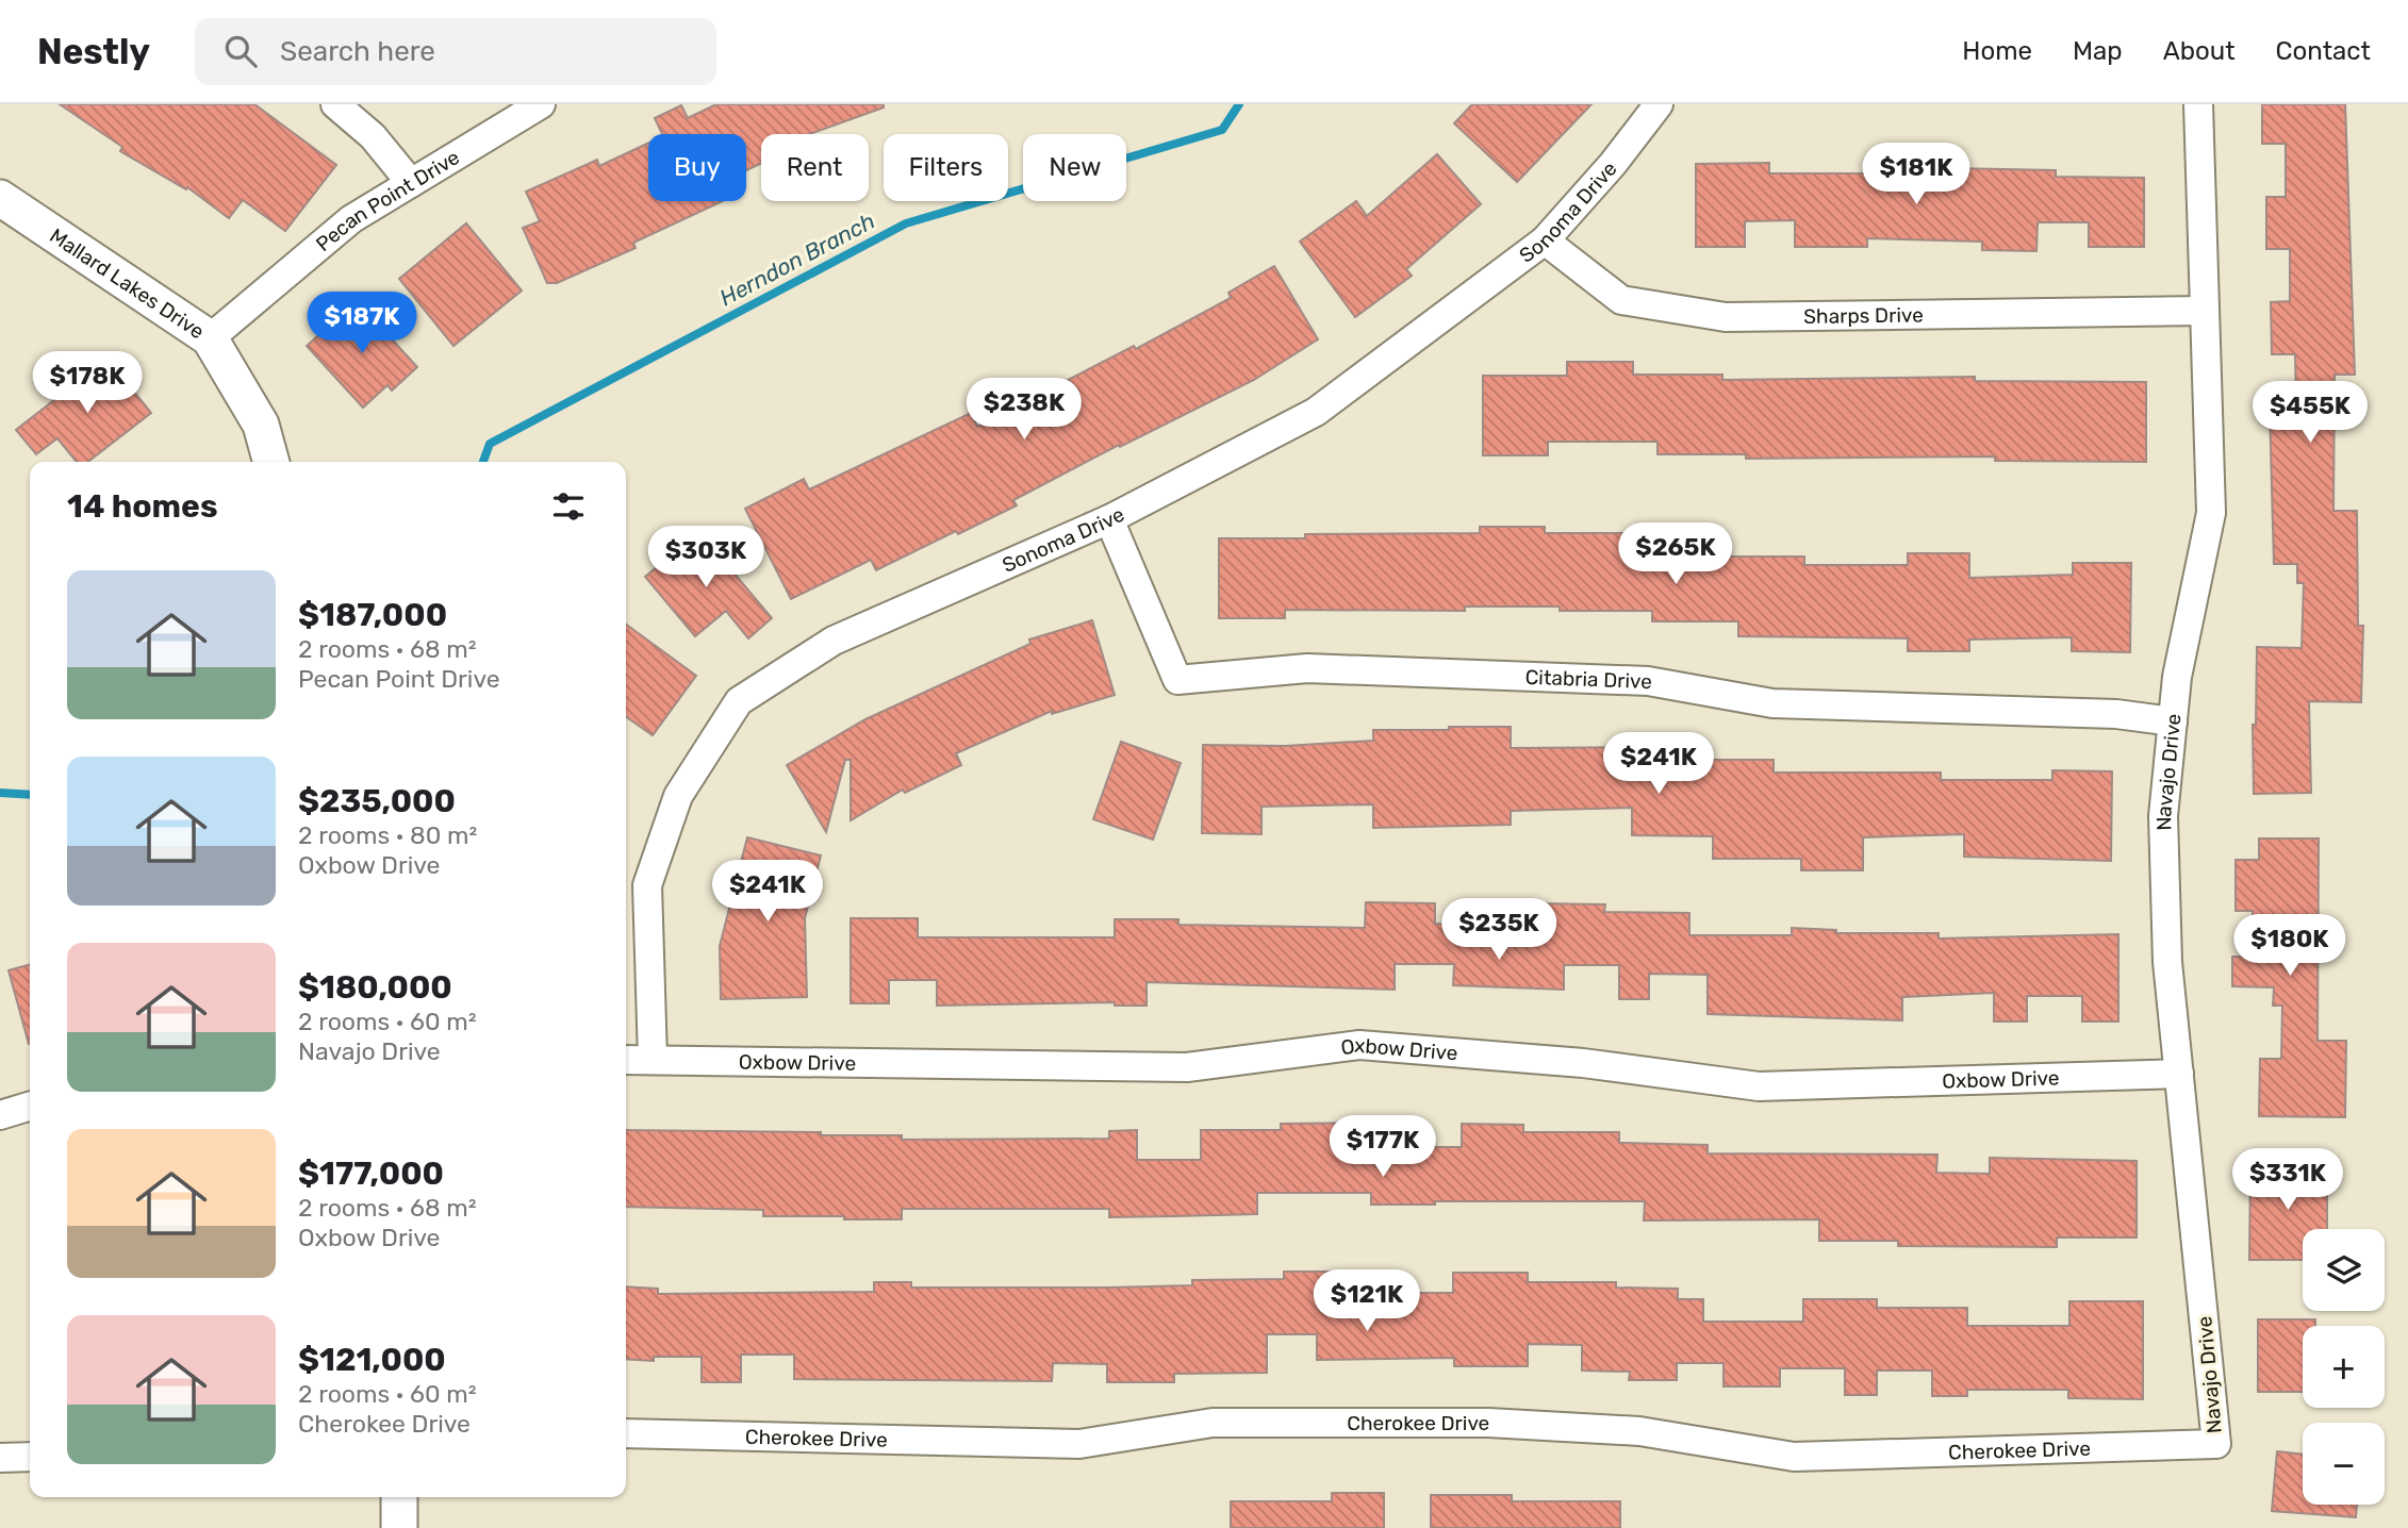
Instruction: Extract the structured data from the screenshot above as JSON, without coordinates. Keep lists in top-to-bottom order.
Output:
{
  "streets": {
    "street": [
      "Pecan Point Drive",
      "Sonoma Drive",
      "Mallard Lakes Drive",
      "Sharps Drive",
      "Citabria Drive",
      "Navajo Drive",
      "Oxbow Drive",
      "Cherokee Drive"
    ]
  },
  "crossings": [
    ["Pecan Point Drive", "Mallard Lakes Drive"],
    ["Sonoma Drive", "Sharps Drive"],
    ["Sonoma Drive", "Citabria Drive"],
    ["Sonoma Drive", "Oxbow Drive"],
    ["Sharps Drive", "Navajo Drive"],
    ["Citabria Drive", "Navajo Drive"],
    ["Navajo Drive", "Oxbow Drive"],
    ["Navajo Drive", "Cherokee Drive"]
  ],
  "water": ["Herndon Branch"],
  "page": {
    "header": "Nestly",
    "search": "Search here",
    "nav": [
      "Home",
      "Map",
      "About",
      "Contact"
    ],
    "chip": [
      "Buy",
      "Rent",
      "Filters",
      "New"
    ],
    "price": [
      "$181K",
      "$187K",
      "$178K",
      "$238K",
      "$455K",
      "$265K",
      "$303K",
      "$241K",
      "$241K",
      "$235K",
      "$180K",
      "$177K",
      "$331K",
      "$121K"
    ],
    "heading": "14 homes",
    "list": [
      {
        "name": "$187,000",
        "note": "2 rooms · 68 m² · Pecan Point Drive"
      },
      {
        "name": "$235,000",
        "note": "2 rooms · 80 m² · Oxbow Drive"
      },
      {
        "name": "$180,000",
        "note": "2 rooms · 60 m² · Navajo Drive"
      },
      {
        "name": "$177,000",
        "note": "2 rooms · 68 m² · Oxbow Drive"
      },
      {
        "name": "$121,000",
        "note": "2 rooms · 60 m² · Cherokee Drive"
      }
    ],
    "map_buttons": ["+", "−"]
  }
}
